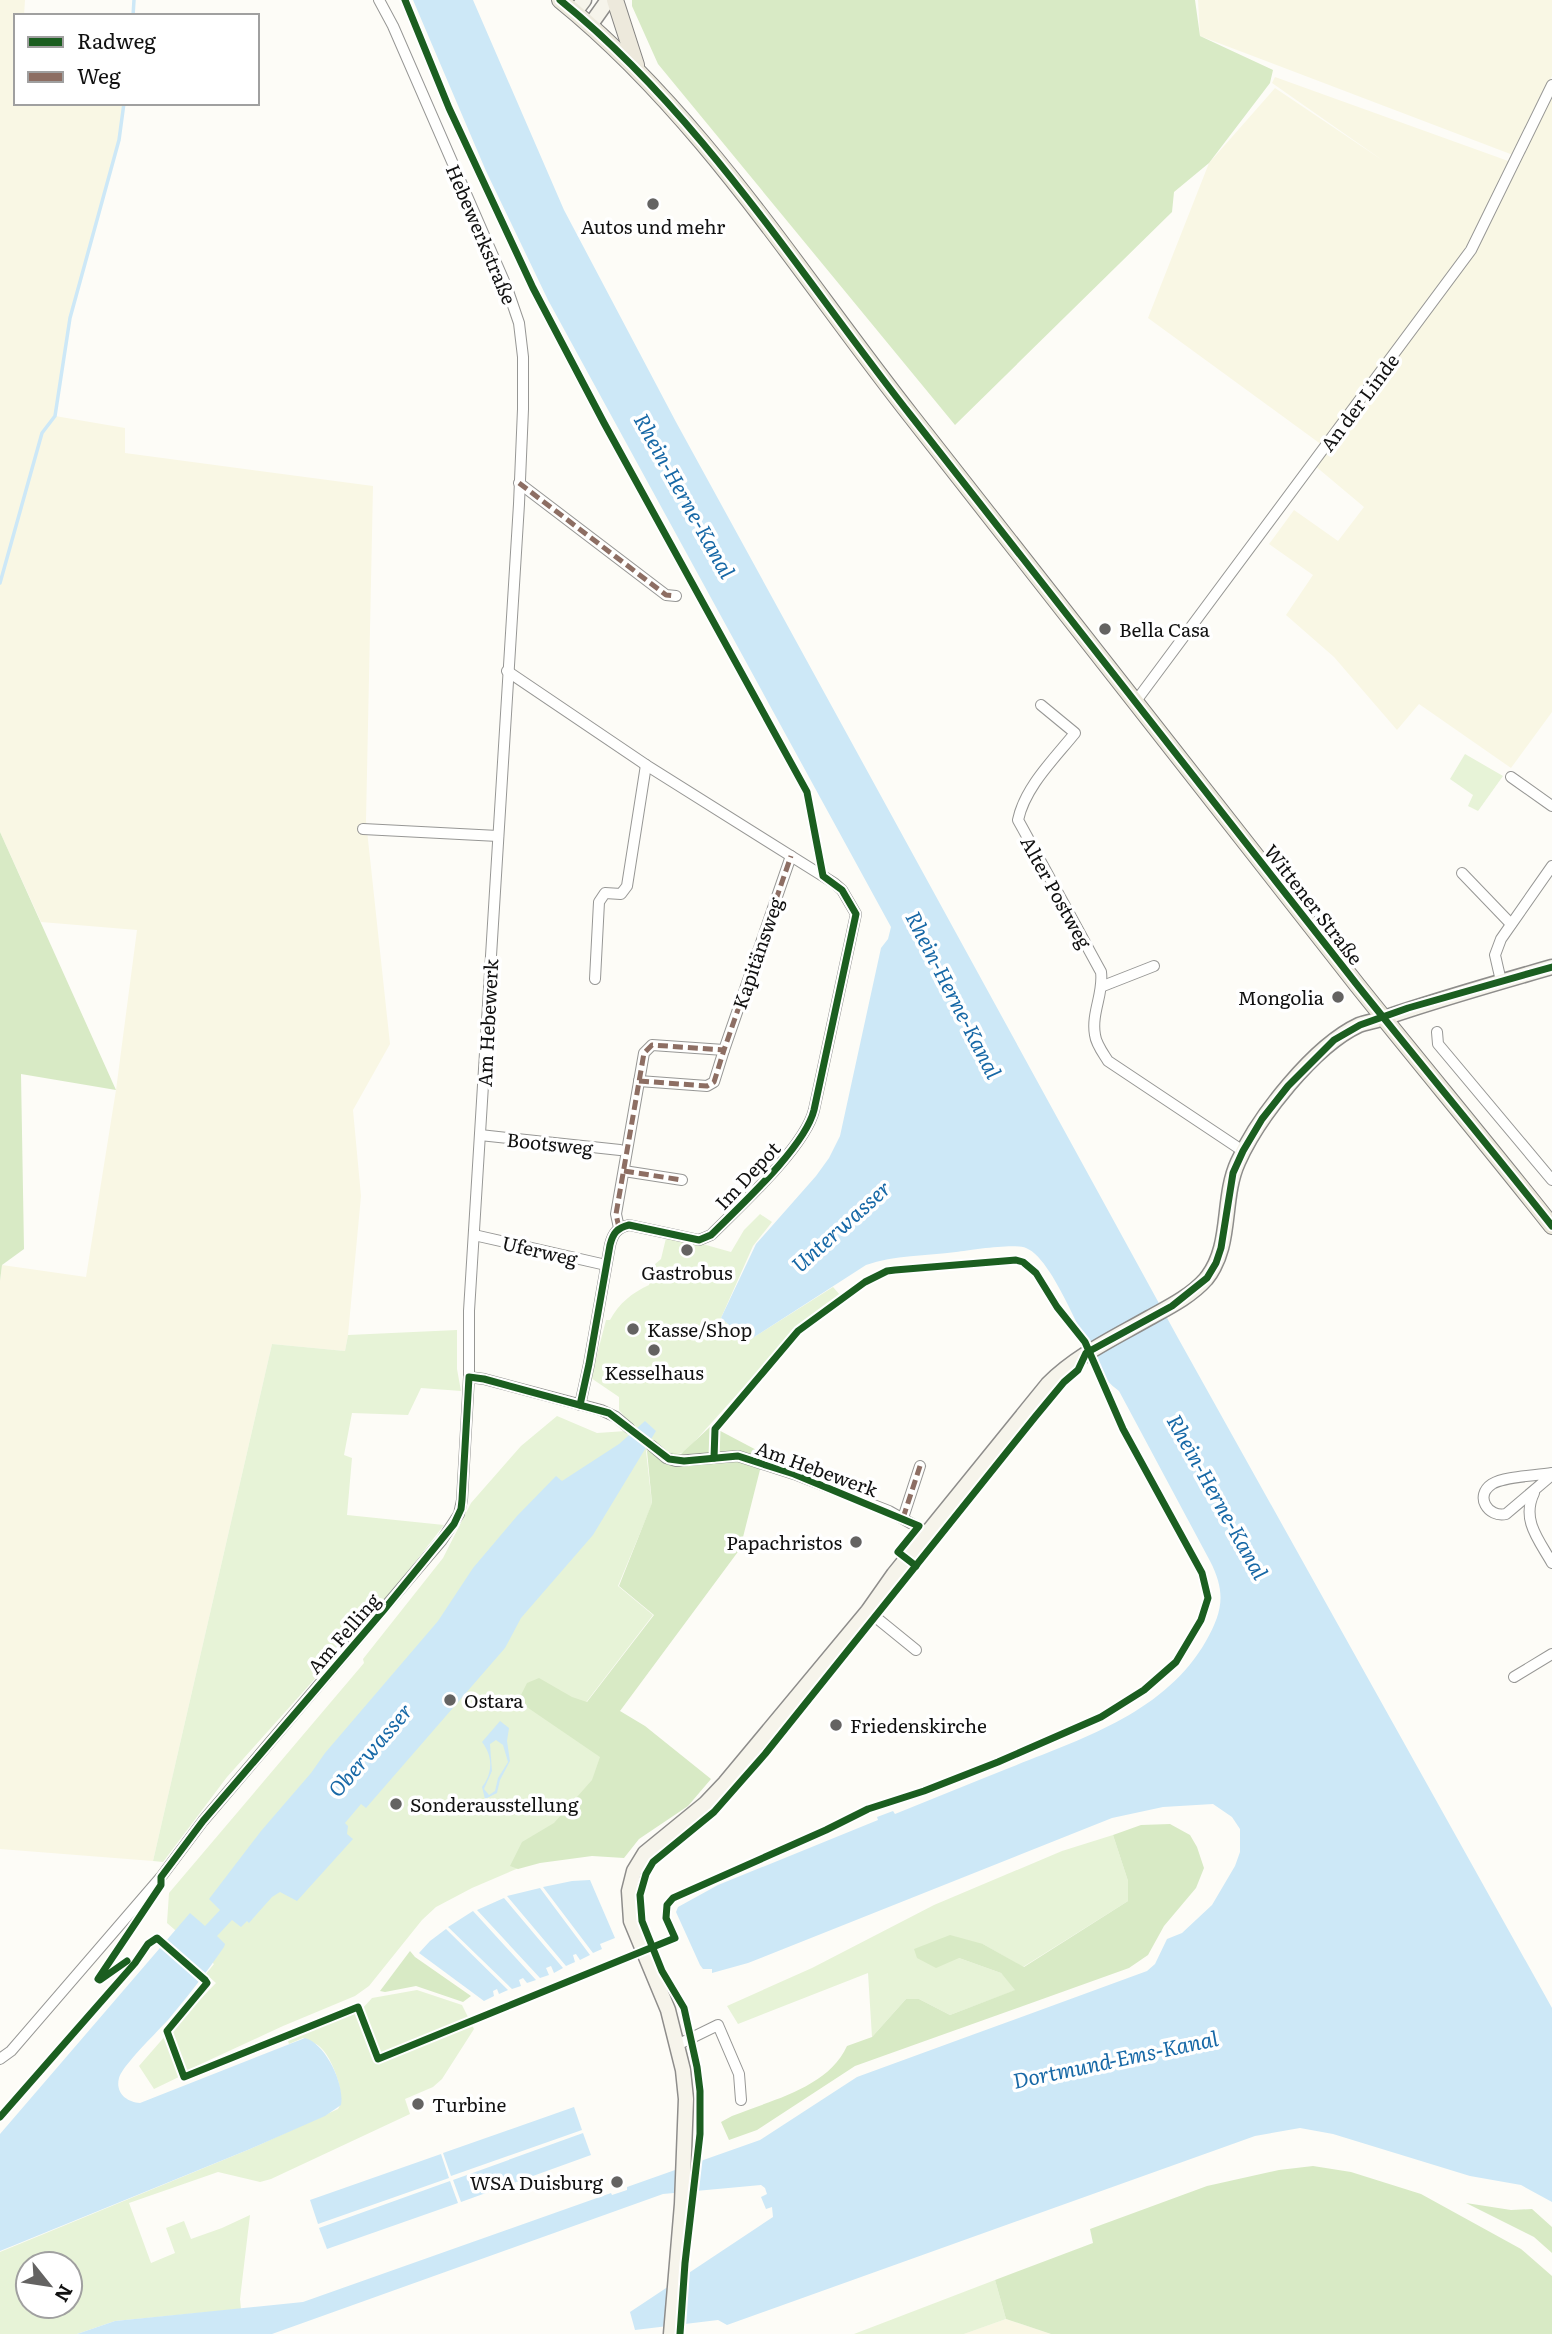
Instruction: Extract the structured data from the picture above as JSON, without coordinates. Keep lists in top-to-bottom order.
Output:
{
  "streets": {
    "main road": ["Wittener Straße"],
    "street": [
      "Hebewerkstraße",
      "An der Linde",
      "Alter Postweg",
      "Kapitänsweg",
      "Am Hebewerk",
      "Bootsweg",
      "Im Depot",
      "Uferweg",
      "Am Felling"
    ]
  },
  "crossings": [
    ["Hebewerkstraße", "Am Hebewerk"],
    ["Hebewerkstraße", "Im Depot"],
    ["An der Linde", "Wittener Straße"],
    ["Kapitänsweg", "Im Depot"],
    ["Am Hebewerk", "Bootsweg"],
    ["Am Hebewerk", "Im Depot"],
    ["Am Hebewerk", "Uferweg"],
    ["Am Hebewerk", "Am Felling"]
  ],
  "water": [
    "Rhein-Herne-Kanal",
    "Unterwasser",
    "Oberwasser",
    "Dortmund-Ems-Kanal"
  ],
  "places": [
    "Autos und mehr",
    "Bella Casa",
    "Mongolia",
    "Gastrobus",
    "Kasse/Shop",
    "Kesselhaus",
    "Papachristos",
    "Ostara",
    "Friedenskirche",
    "Sonderausstellung",
    "Turbine",
    "WSA Duisburg"
  ],
  "legend": ["Radweg", "Weg"],
  "north": "bottom right"
}
